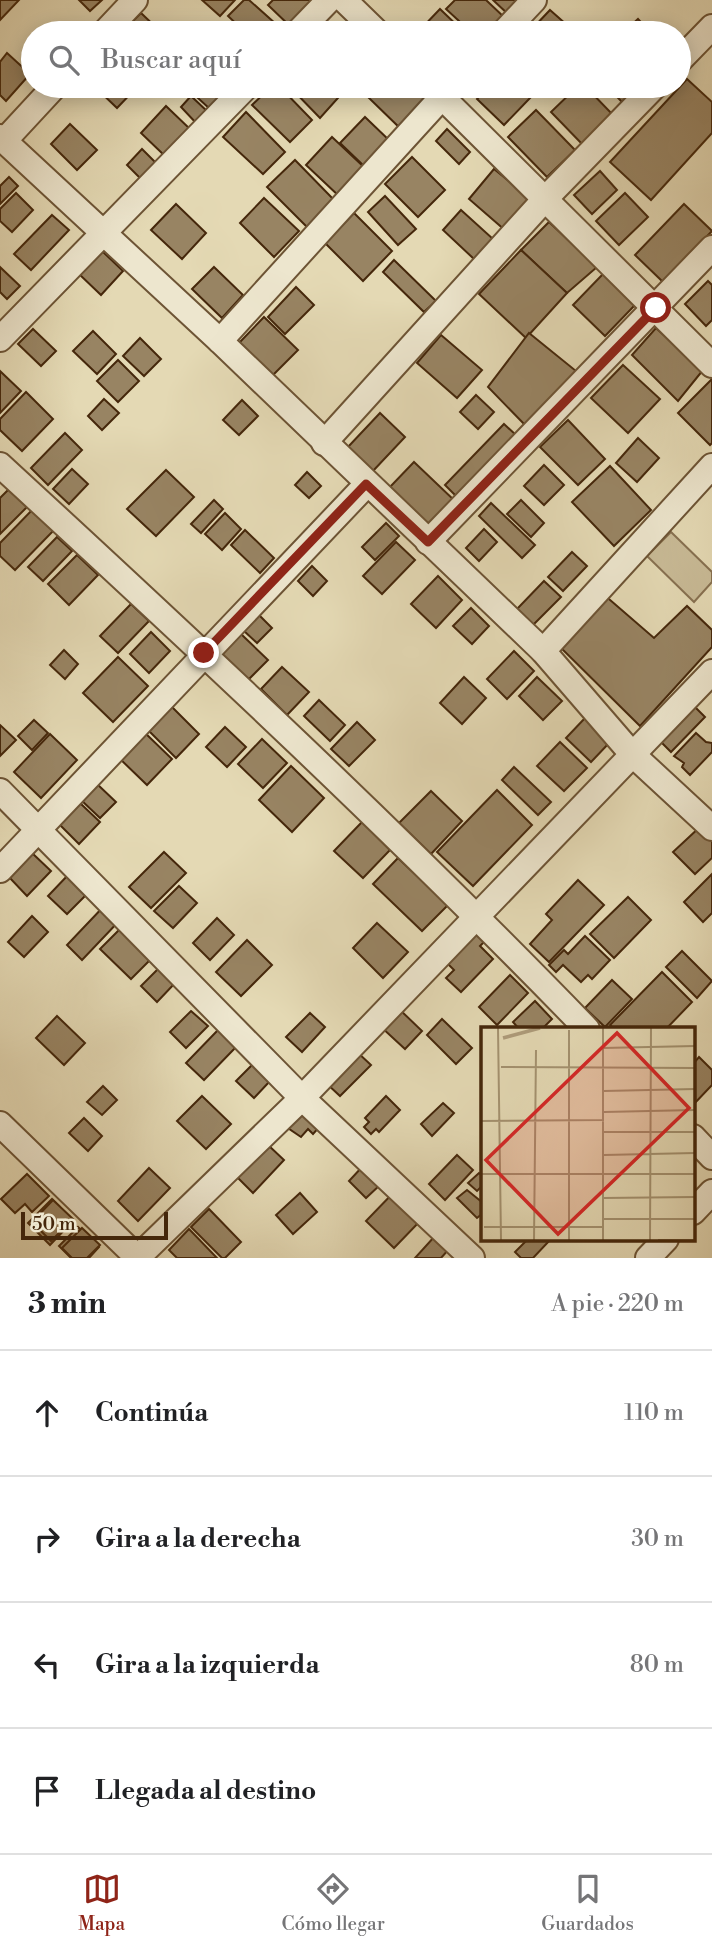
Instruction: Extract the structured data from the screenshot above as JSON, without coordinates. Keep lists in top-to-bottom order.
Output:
{
  "scale_bar": "50 m",
  "page": {
    "search": "Buscar aquí",
    "scale": "50 m",
    "heading": ["3 min", "A pie · 220 m"],
    "list": [
      ["Continúa", "110 m"],
      ["Gira a la derecha", "30 m"],
      ["Gira a la izquierda", "80 m"],
      "Llegada al destino"
    ],
    "nav": ["Mapa", "Cómo llegar", "Guardados"]
  }
}
